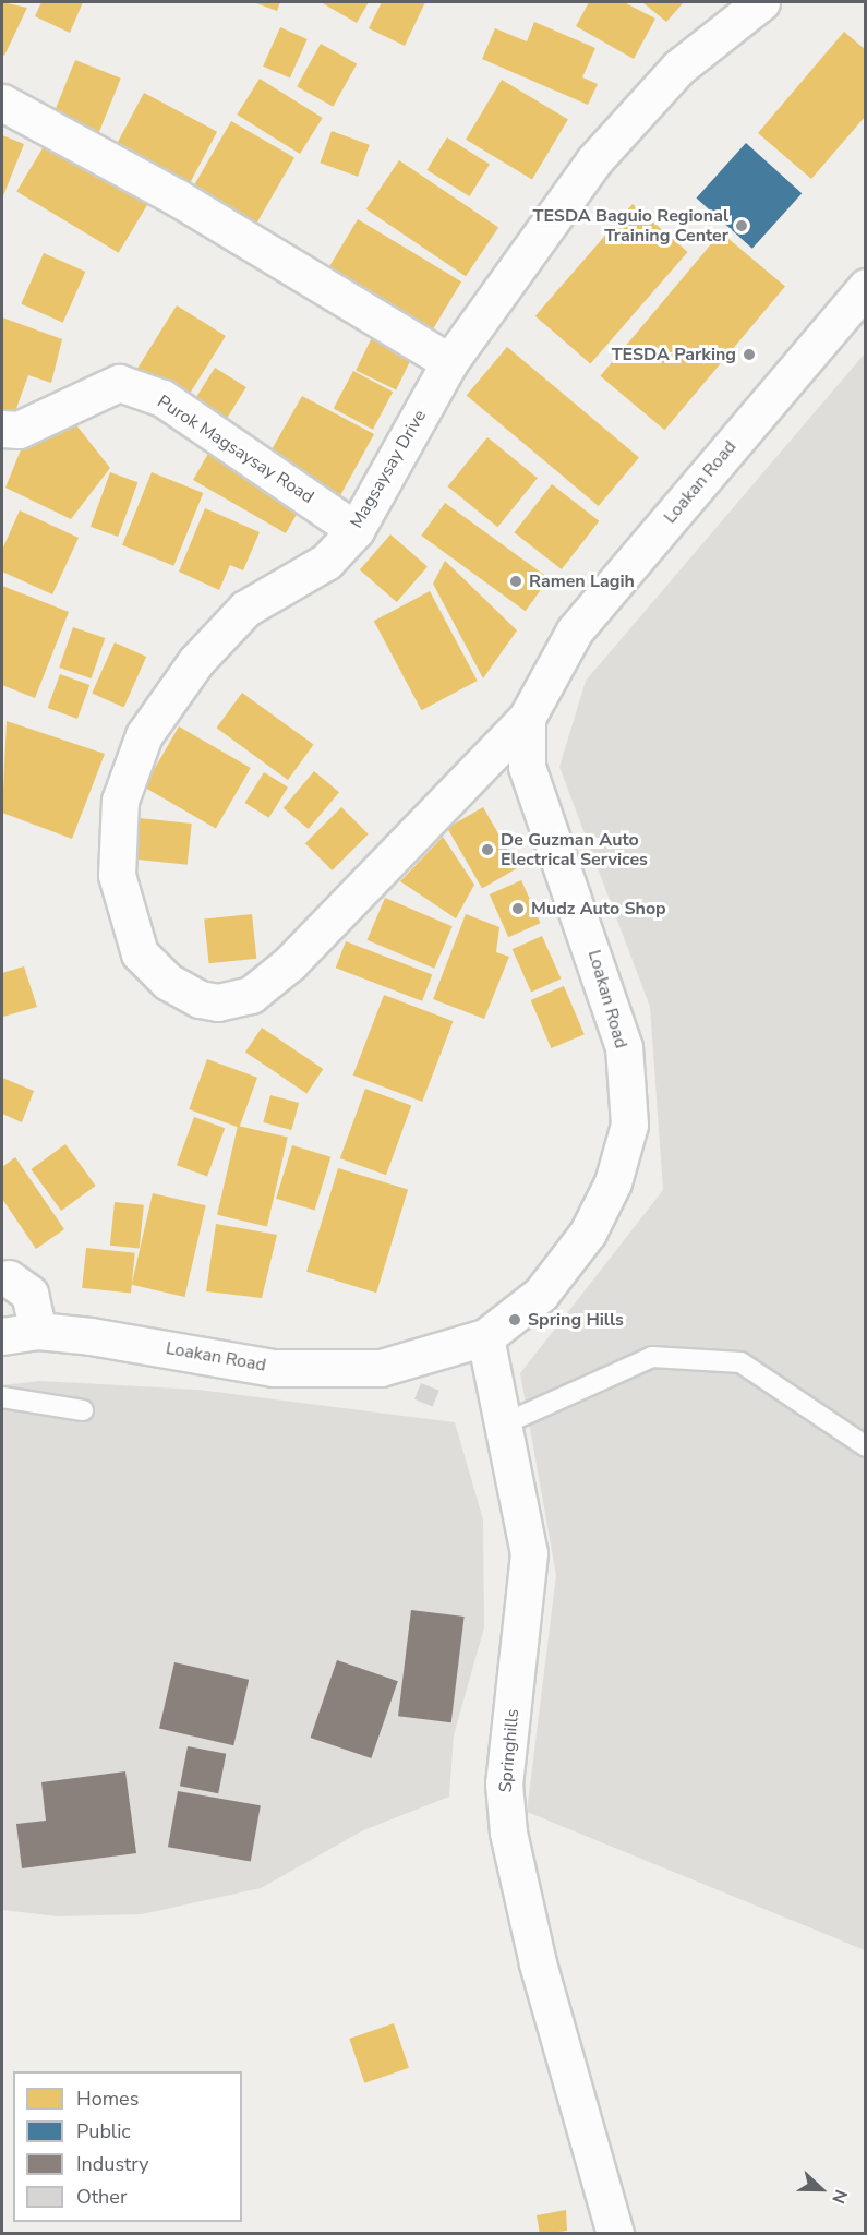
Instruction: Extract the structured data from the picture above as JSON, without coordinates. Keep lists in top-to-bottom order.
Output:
{
  "streets": {
    "street": [
      "Purok Magsaysay Road",
      "Magsaysay Drive",
      "Loakan Road",
      "Springhills"
    ]
  },
  "crossings": [
    ["Purok Magsaysay Road", "Magsaysay Drive"],
    ["Magsaysay Drive", "Loakan Road"],
    ["Loakan Road", "Springhills"]
  ],
  "places": [
    "TESDA Baguio Regional Training Center",
    "TESDA Parking",
    "Ramen Lagih",
    "De Guzman Auto Electrical Services",
    "Mudz Auto Shop",
    "Spring Hills"
  ],
  "legend": [
    "Homes",
    "Public",
    "Industry",
    "Other"
  ],
  "north": "right"
}
